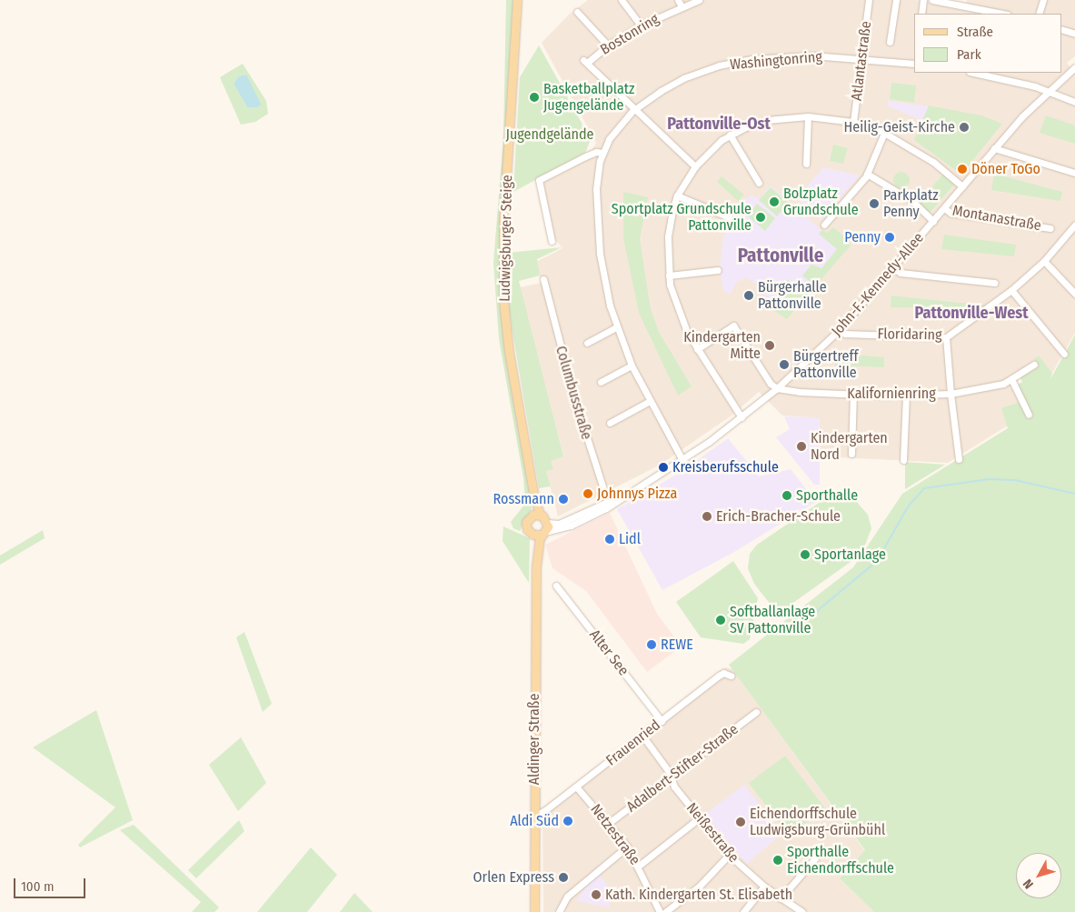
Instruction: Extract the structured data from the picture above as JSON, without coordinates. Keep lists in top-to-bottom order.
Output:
{
  "streets": {
    "main road": ["Ludwigsburger Steige", "Aldinger Straße"],
    "street": [
      "Bostonring",
      "Washingtonring",
      "Atlantastraße",
      "Montanastraße",
      "John-F.-Kennedy-Allee",
      "Floridaring",
      "Columbusstraße",
      "Kalifornienring",
      "Alter See",
      "Frauenried",
      "Adalbert-Stifter-Straße",
      "Neißestraße",
      "Netzestraße"
    ]
  },
  "crossings": [
    ["Bostonring", "Washingtonring"],
    ["Washingtonring", "Atlantastraße"],
    ["Washingtonring", "John-F.-Kennedy-Allee"],
    ["Montanastraße", "John-F.-Kennedy-Allee"],
    ["John-F.-Kennedy-Allee", "Floridaring"],
    ["John-F.-Kennedy-Allee", "Columbusstraße"],
    ["John-F.-Kennedy-Allee", "Kalifornienring"],
    ["John-F.-Kennedy-Allee", "Aldinger Straße"],
    ["Floridaring", "Kalifornienring"],
    ["Alter See", "Frauenried"],
    ["Aldinger Straße", "Frauenried"],
    ["Frauenried", "Neißestraße"],
    ["Frauenried", "Netzestraße"],
    ["Adalbert-Stifter-Straße", "Neißestraße"],
    ["Adalbert-Stifter-Straße", "Netzestraße"]
  ],
  "districts": ["Pattonville-Ost", "Pattonville", "Pattonville-West"],
  "parks": ["Jugendgelände"],
  "places": [
    "Basketballplatz Jugengelände",
    "Heilig-Geist-Kirche",
    "Döner ToGo",
    "Bolzplatz Grundschule",
    "Parkplatz Penny",
    "Sportplatz Grundschule Pattonville",
    "Penny",
    "Bürgerhalle Pattonville",
    "Kindergarten Mitte",
    "Bürgertreff Pattonville",
    "Kindergarten Nord",
    "Kreisberufsschule",
    "Johnnys Pizza",
    "Sporthalle",
    "Rossmann",
    "Erich-Bracher-Schule",
    "Lidl",
    "Sportanlage",
    "Softballanlage SV Pattonville",
    "REWE",
    "Aldi Süd",
    "Eichendorffschule Ludwigsburg-Grünbühl",
    "Sporthalle Eichendorffschule",
    "Orlen Express",
    "Kath. Kindergarten St. Elisabeth"
  ],
  "legend": ["Straße", "Park"],
  "scale_bar": "100 m",
  "north": "bottom left"
}
